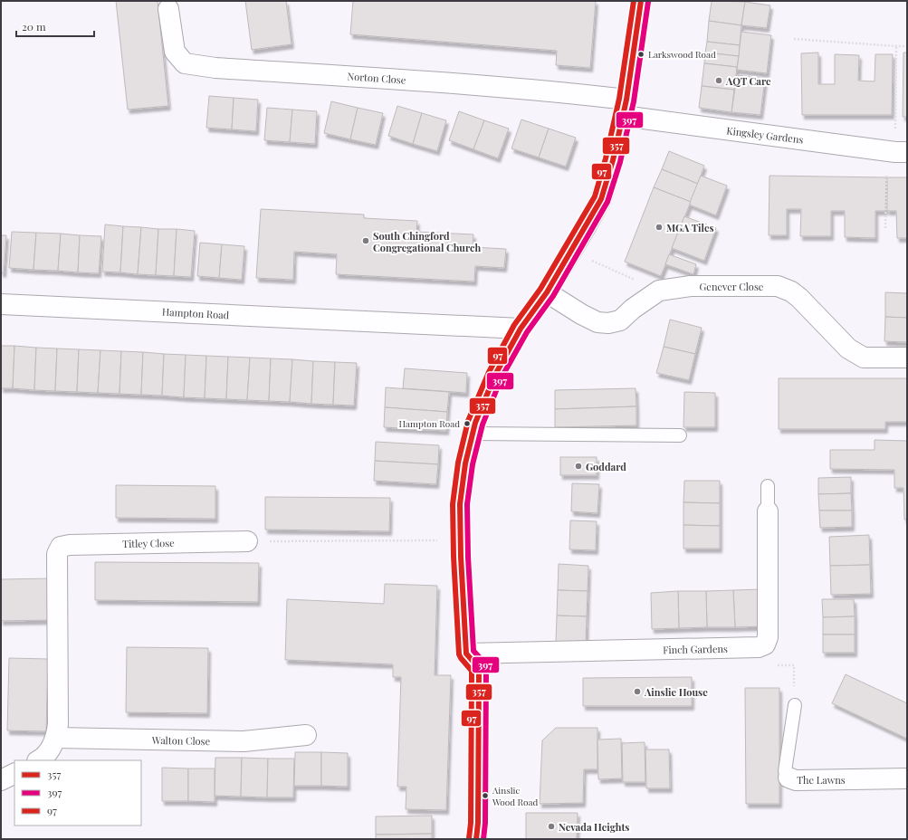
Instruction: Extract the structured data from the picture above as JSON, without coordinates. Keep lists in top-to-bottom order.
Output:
{
  "streets": {
    "street": [
      "Norton Close",
      "Kingsley Gardens",
      "Genever Close",
      "Hampton Road",
      "Titley Close",
      "Finch Gardens",
      "Walton Close",
      "The Lawns"
    ]
  },
  "crossings": [
    ["Norton Close", "Kingsley Gardens"],
    ["Titley Close", "Walton Close"]
  ],
  "places": [
    "Larkswood Road",
    "AQT Care",
    "MGA Tiles",
    "South Chingford Congregational Church",
    "Hampton Road",
    "Goddard",
    "Ainslie House",
    "Ainslie Wood Road",
    "Nevada Heights"
  ],
  "lines": ["transit line 357", "transit line 97", "transit line 397"],
  "legend": ["357", "397", "97"],
  "scale_bar": "20 m"
}
